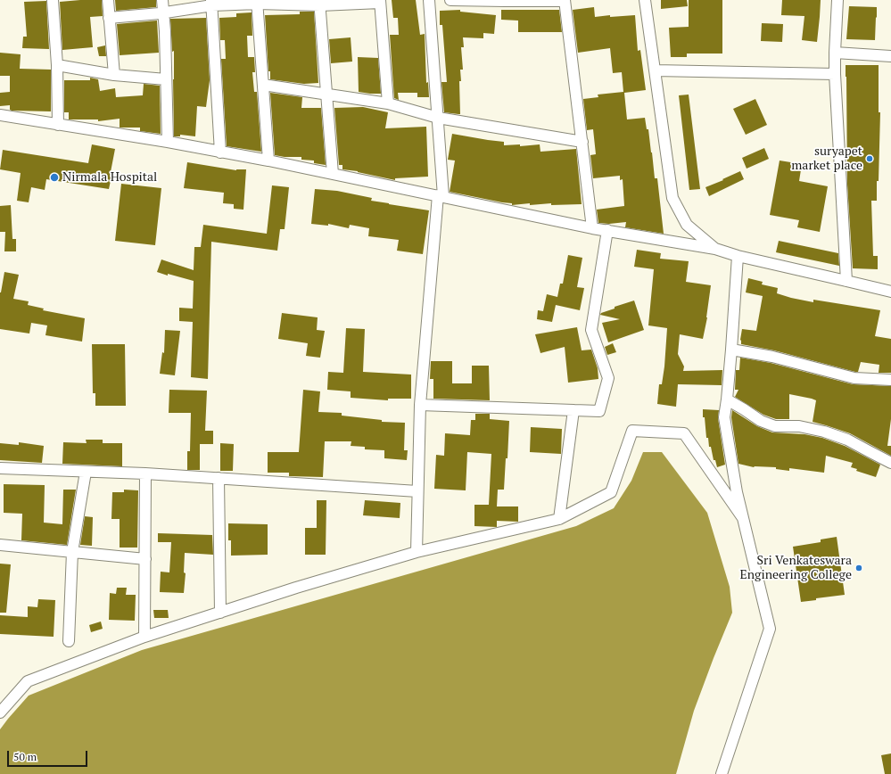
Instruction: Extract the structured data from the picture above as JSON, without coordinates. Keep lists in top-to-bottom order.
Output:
{
  "places": ["suryapet market place", "Nirmala Hospital", "Sri Venkateswara Engineering College"],
  "scale_bar": "50 m"
}
